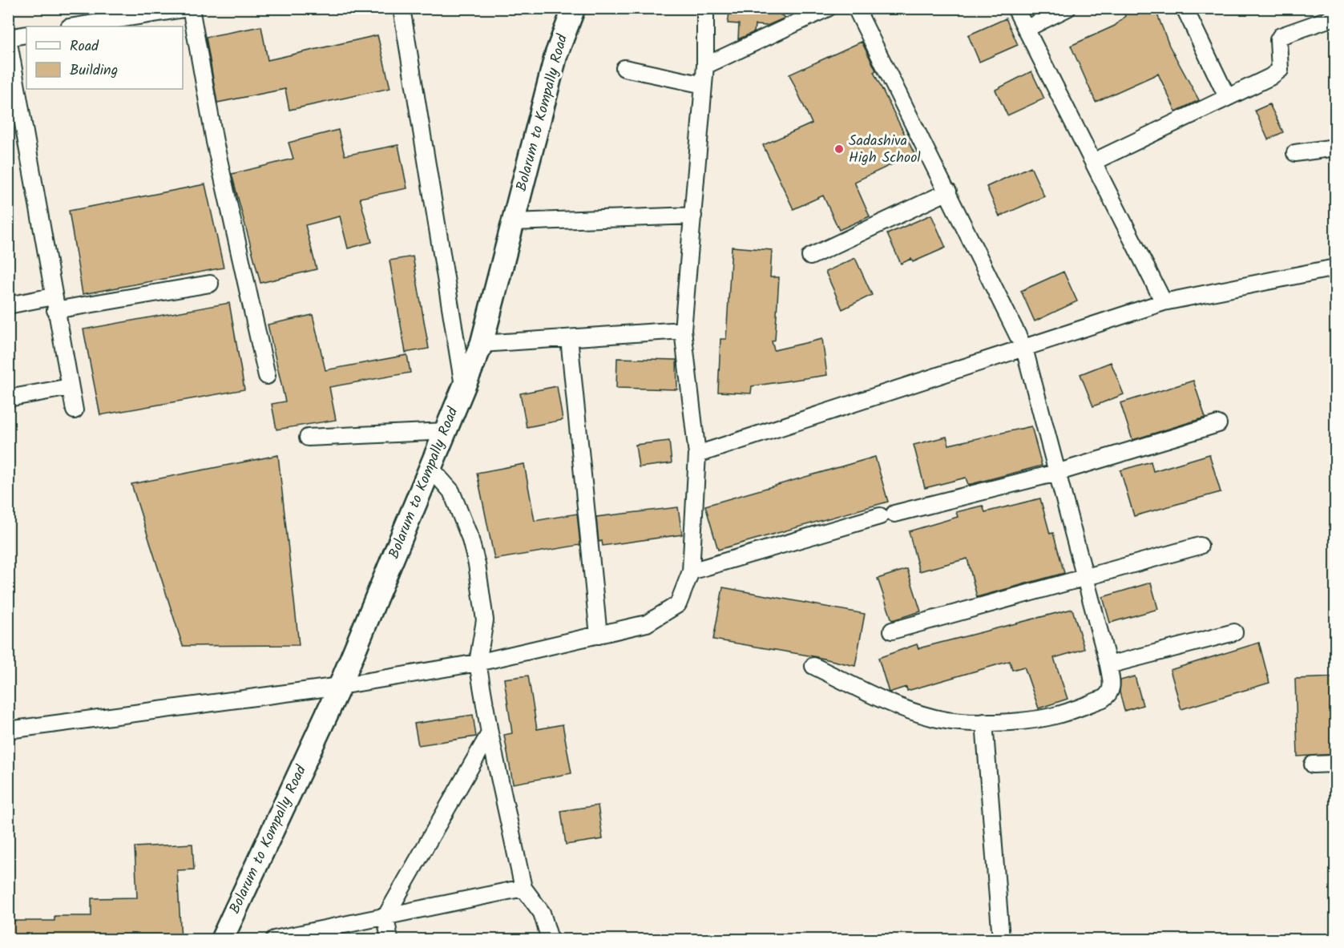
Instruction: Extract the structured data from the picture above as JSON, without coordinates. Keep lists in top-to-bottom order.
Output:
{
  "streets": {
    "main road": ["Bolarum to Kompally Road"]
  },
  "places": ["Sadashiva High School"],
  "legend": ["Road", "Building"]
}
